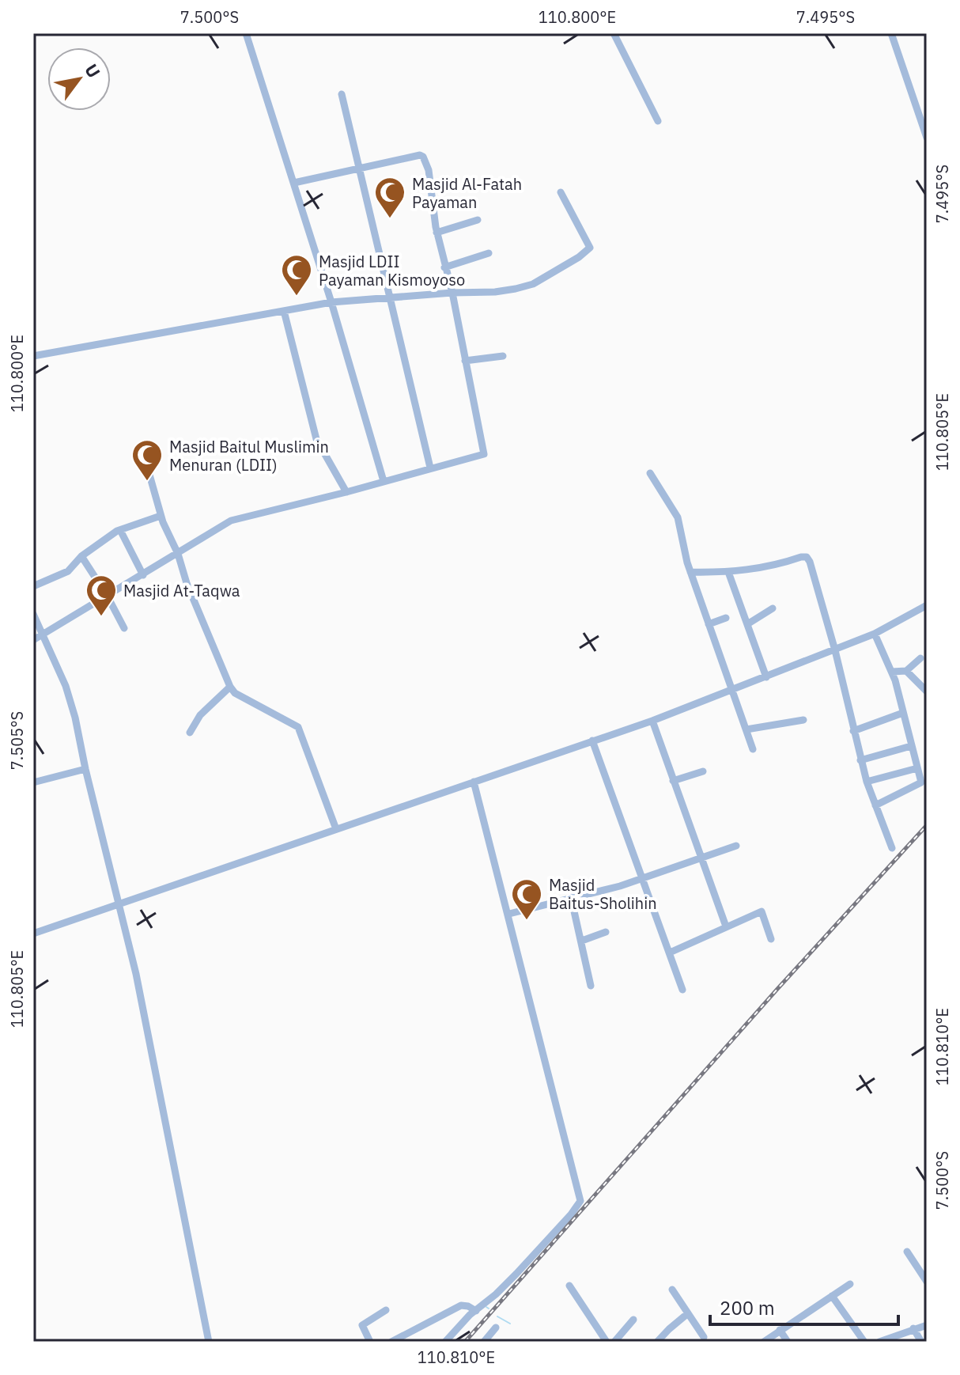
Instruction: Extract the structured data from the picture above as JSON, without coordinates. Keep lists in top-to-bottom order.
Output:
{
  "places": {
    "mosque": [
      "Masjid Al-Fatah Payaman",
      "Masjid LDII Payaman Kismoyoso",
      "Masjid Baitul Muslimin Menuran (LDII)",
      "Masjid At-Taqwa",
      "Masjid Baitus-Sholihin"
    ]
  },
  "scale_bar": "200 m",
  "north": "top right",
  "coordinates": [
    "7.500°S",
    "110.800°E",
    "7.495°S",
    "110.805°E",
    "7.505°S",
    "110.810°E"
  ]
}
